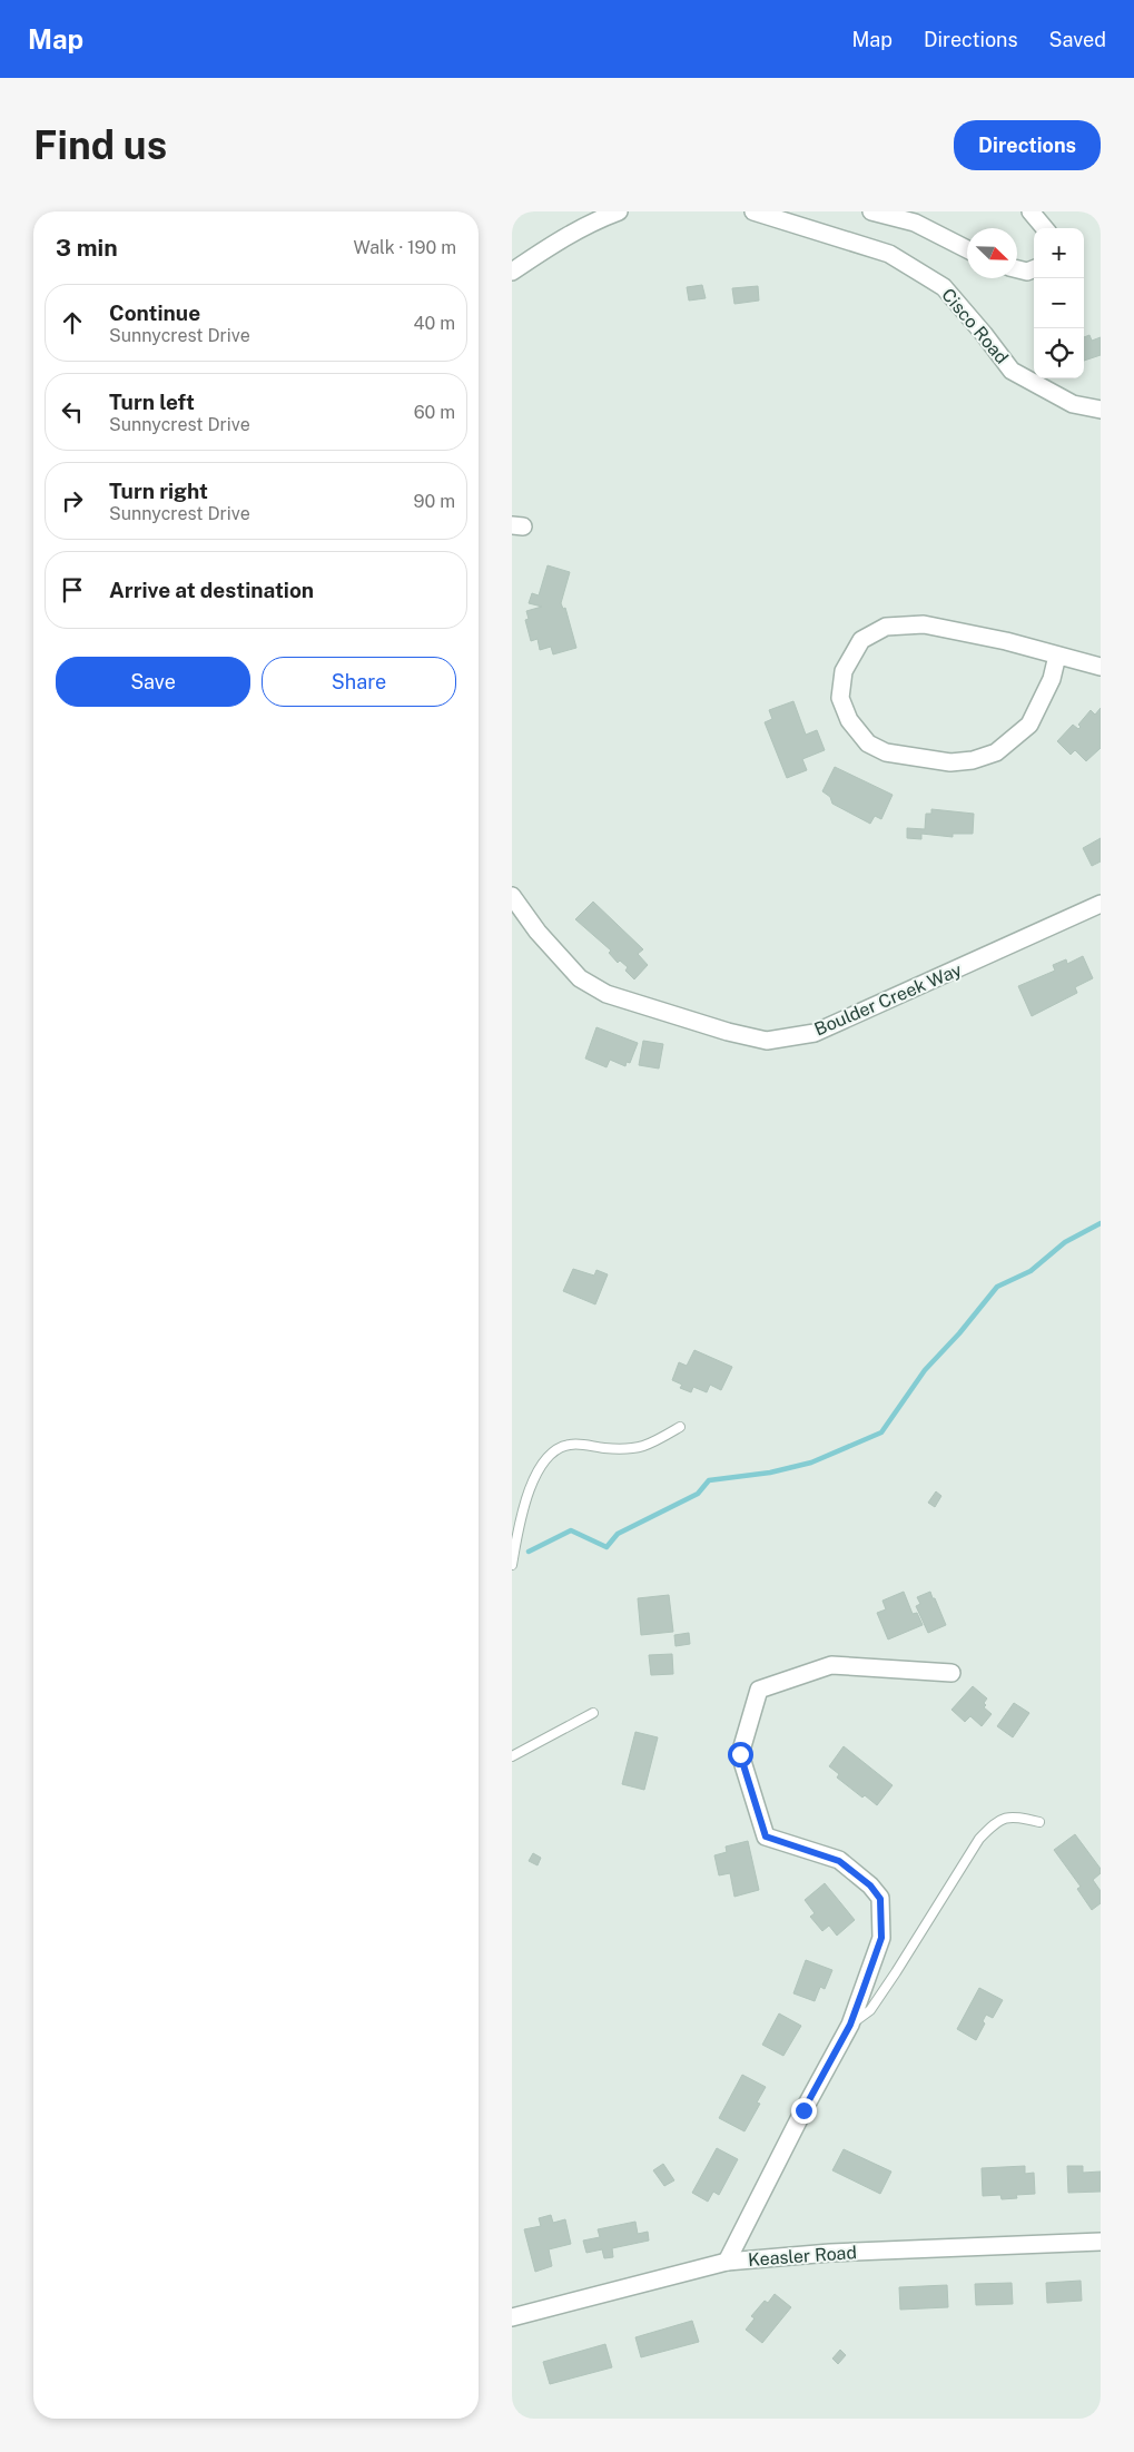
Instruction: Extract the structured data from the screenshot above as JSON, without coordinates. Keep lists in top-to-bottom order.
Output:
{
  "streets": {
    "street": ["Cisco Road", "Boulder Creek Way", "Keasler Road"]
  },
  "north": "bottom right",
  "page": {
    "header": "Map",
    "nav": ["Map", "Directions", "Saved"],
    "buttons": [
      "Directions",
      ["Save", "Share"]
    ],
    "title": "Find us",
    "heading": ["3 min", "Walk · 190 m"],
    "map_buttons": ["+", "−"],
    "list": [
      ["Continue", "Sunnycrest Drive", "40 m"],
      ["Turn left", "Sunnycrest Drive", "60 m"],
      ["Turn right", "Sunnycrest Drive", "90 m"],
      "Arrive at destination"
    ]
  }
}
